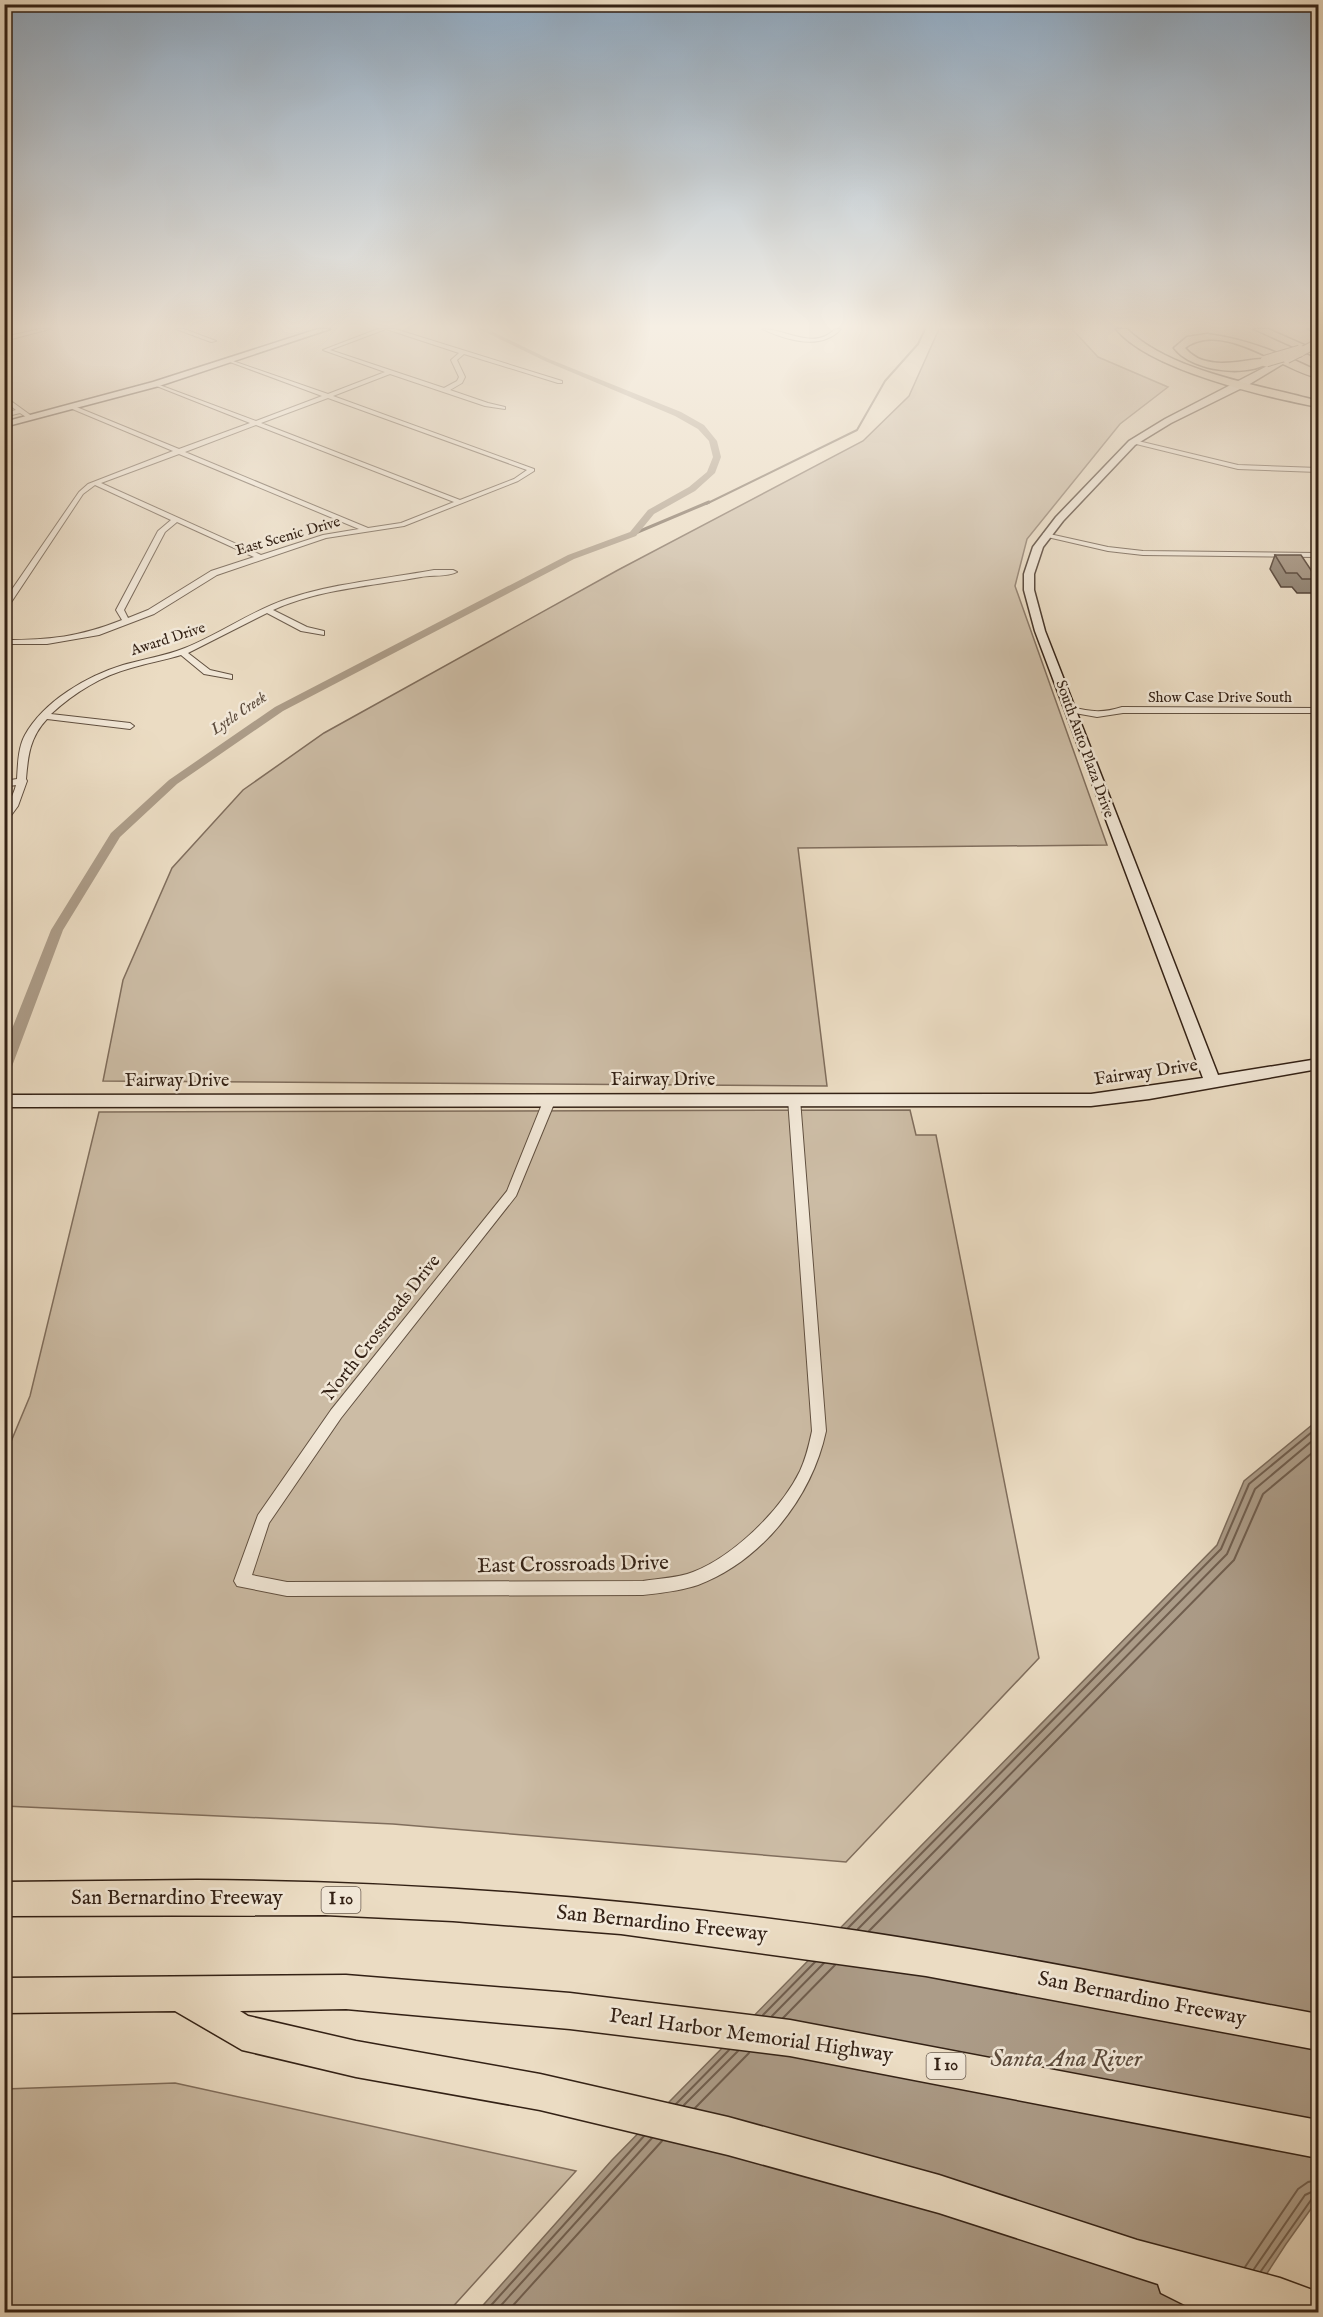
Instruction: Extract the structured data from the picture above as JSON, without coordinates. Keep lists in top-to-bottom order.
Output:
{
  "streets": {
    "highway": ["San Bernardino Freeway", "I 10", "Pearl Harbor Memorial Highway"],
    "street": [
      "East Scenic Drive",
      "Award Drive",
      "Show Case Drive South",
      "South Auto Plaza Drive",
      "Fairway Drive",
      "North Crossroads Drive",
      "East Crossroads Drive"
    ]
  },
  "crossings": [
    ["Show Case Drive South", "South Auto Plaza Drive"],
    ["South Auto Plaza Drive", "Fairway Drive"],
    ["Fairway Drive", "North Crossroads Drive"],
    ["Fairway Drive", "East Crossroads Drive"],
    ["North Crossroads Drive", "East Crossroads Drive"],
    ["I 10", "Pearl Harbor Memorial Highway"]
  ],
  "water": ["Lytle Creek", "Santa Ana River"]
}
